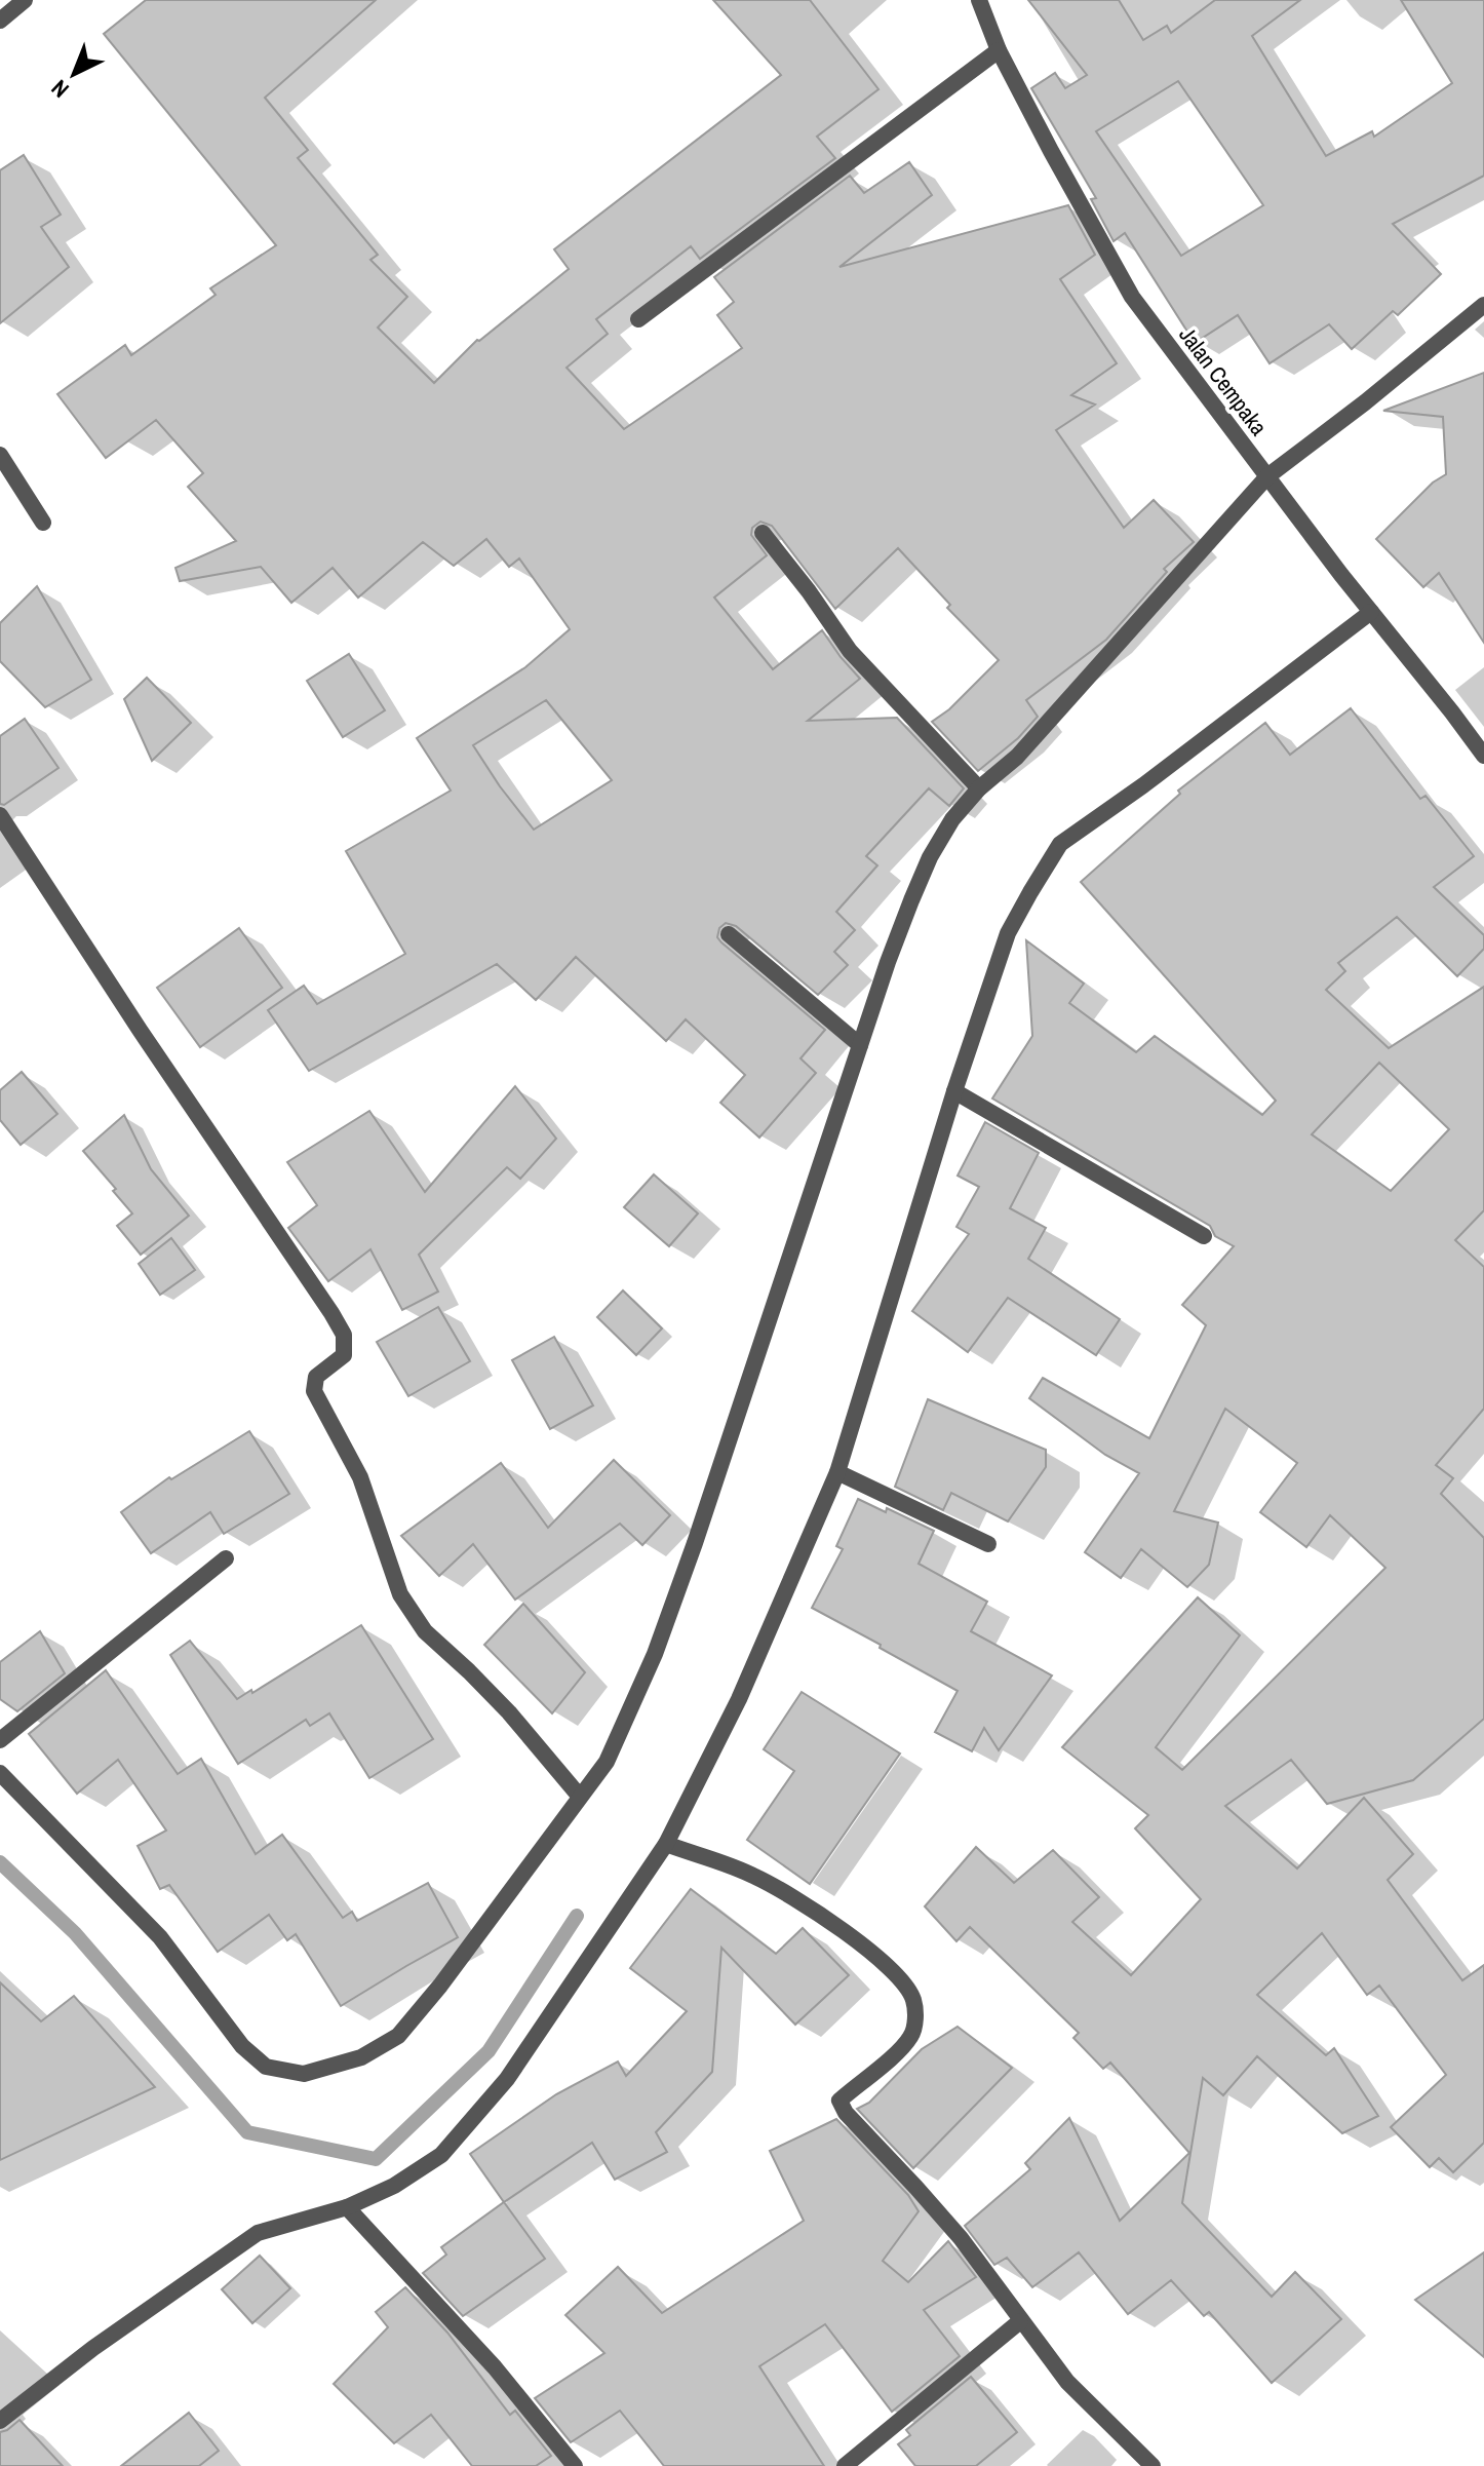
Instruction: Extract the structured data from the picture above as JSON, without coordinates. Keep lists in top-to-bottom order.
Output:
{
  "streets": {
    "street": ["Jalan Cempaka"]
  },
  "north": "bottom left"
}
